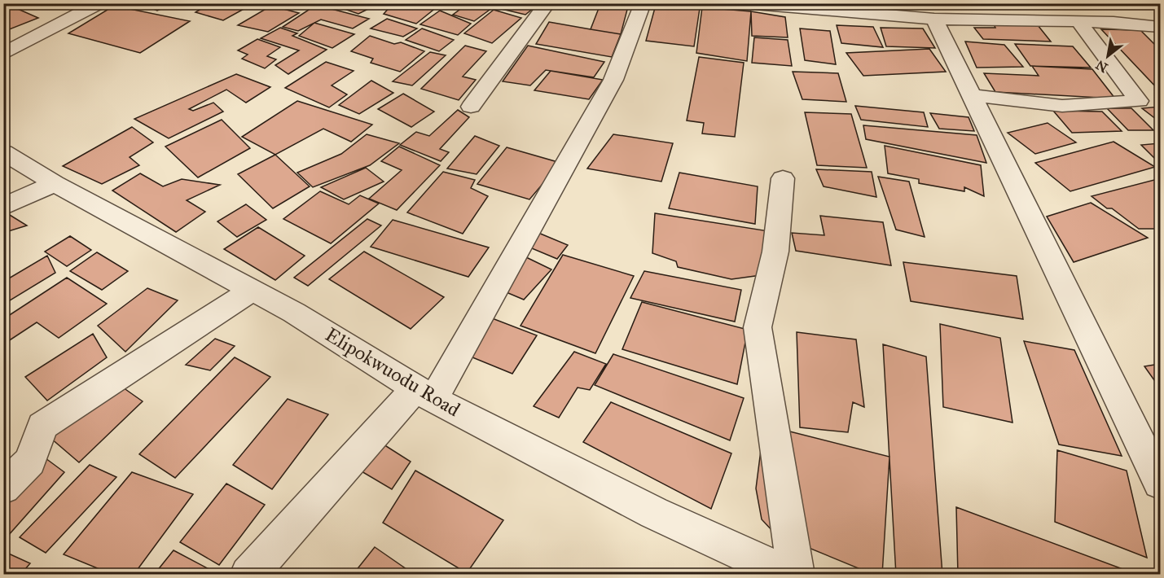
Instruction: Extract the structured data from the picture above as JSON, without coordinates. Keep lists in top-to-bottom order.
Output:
{
  "streets": {
    "street": ["Elipokwuodu Road"]
  },
  "north": "bottom left"
}
